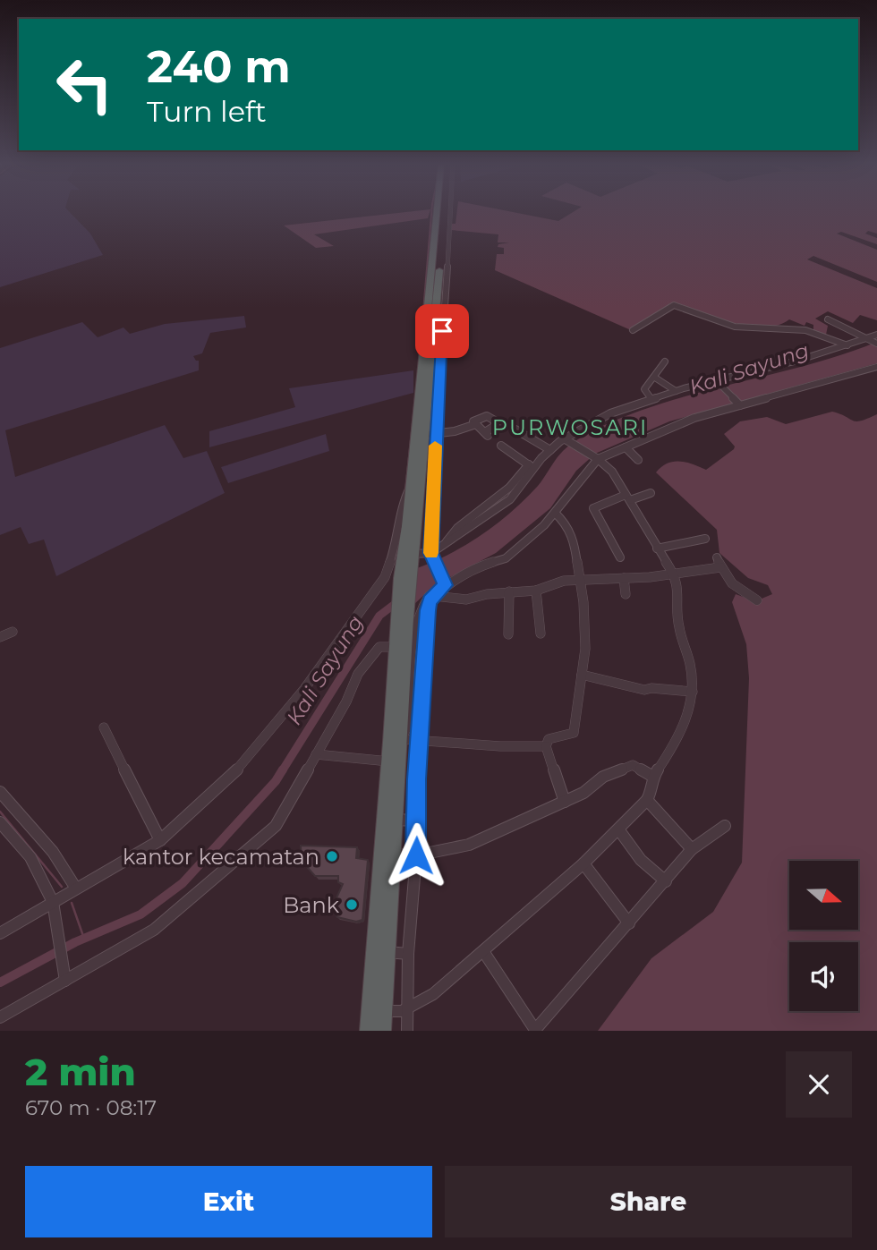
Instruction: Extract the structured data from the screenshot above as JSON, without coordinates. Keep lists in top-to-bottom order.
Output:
{
  "districts": ["PURWOSARI"],
  "water": ["Kali Sayung"],
  "places": ["kantor kecamatan", "Bank"],
  "north": "right",
  "page": {
    "turn": ["240 m", "Turn left"],
    "heading": ["2 min", "670 m · 08:17"],
    "buttons": ["Exit", "Share"]
  }
}
